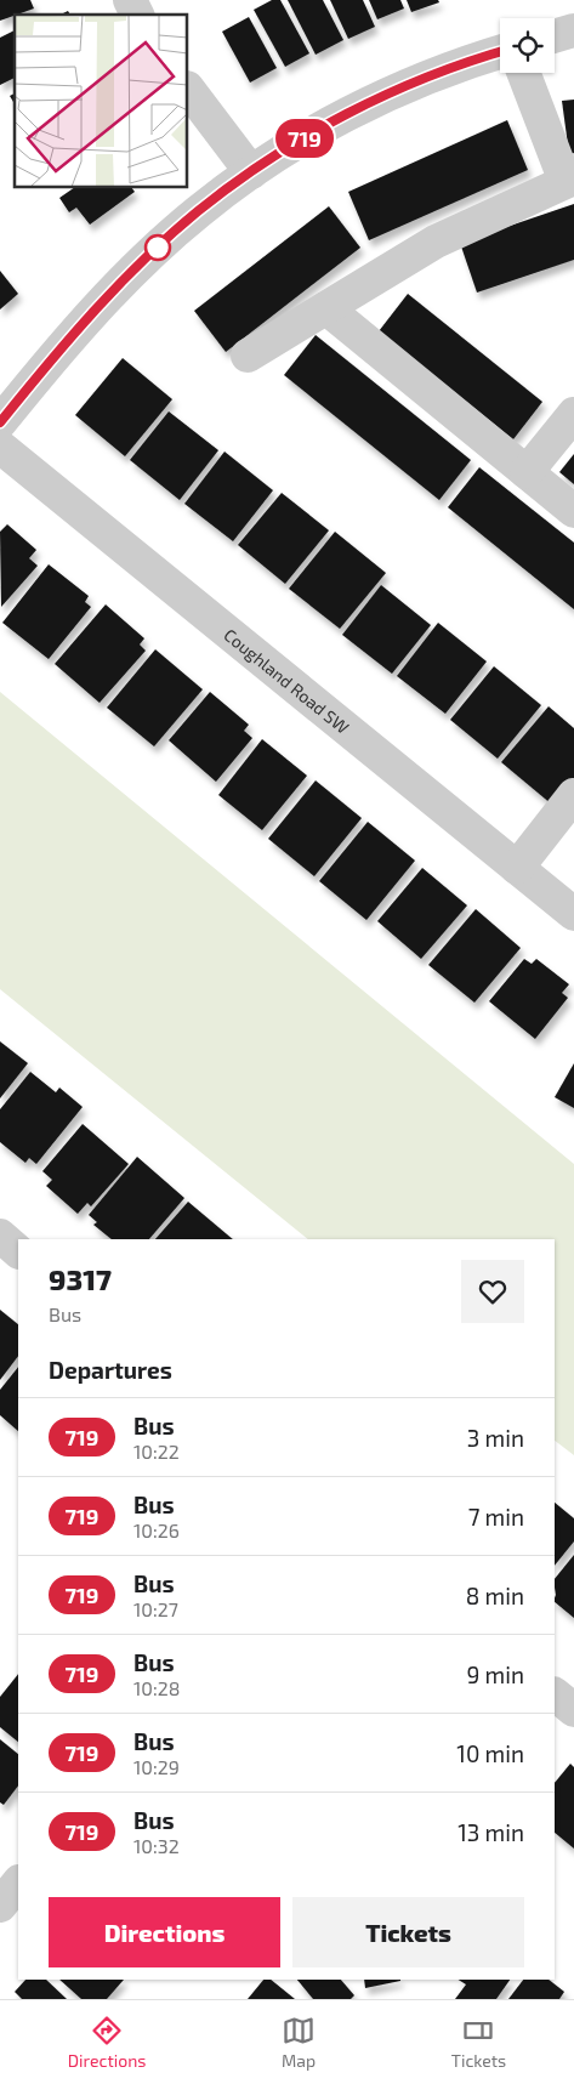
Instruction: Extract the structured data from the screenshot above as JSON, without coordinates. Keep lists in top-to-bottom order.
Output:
{
  "streets": {
    "street": ["Coughland Road SW"]
  },
  "lines": ["bus line 719"],
  "page": {
    "on_map": "719",
    "heading": [
      ["9317", "Bus"],
      "Departures"
    ],
    "list": [
      {
        "mark": "719",
        "name": "Bus",
        "note": "10:22",
        "value": "3 min"
      },
      {
        "mark": "719",
        "name": "Bus",
        "note": "10:26",
        "value": "7 min"
      },
      {
        "mark": "719",
        "name": "Bus",
        "note": "10:27",
        "value": "8 min"
      },
      {
        "mark": "719",
        "name": "Bus",
        "note": "10:28",
        "value": "9 min"
      },
      {
        "mark": "719",
        "name": "Bus",
        "note": "10:29",
        "value": "10 min"
      },
      {
        "mark": "719",
        "name": "Bus",
        "note": "10:32",
        "value": "13 min"
      }
    ],
    "buttons": ["Directions", "Tickets"],
    "tabs": ["Directions", "Map", "Tickets"]
  }
}
